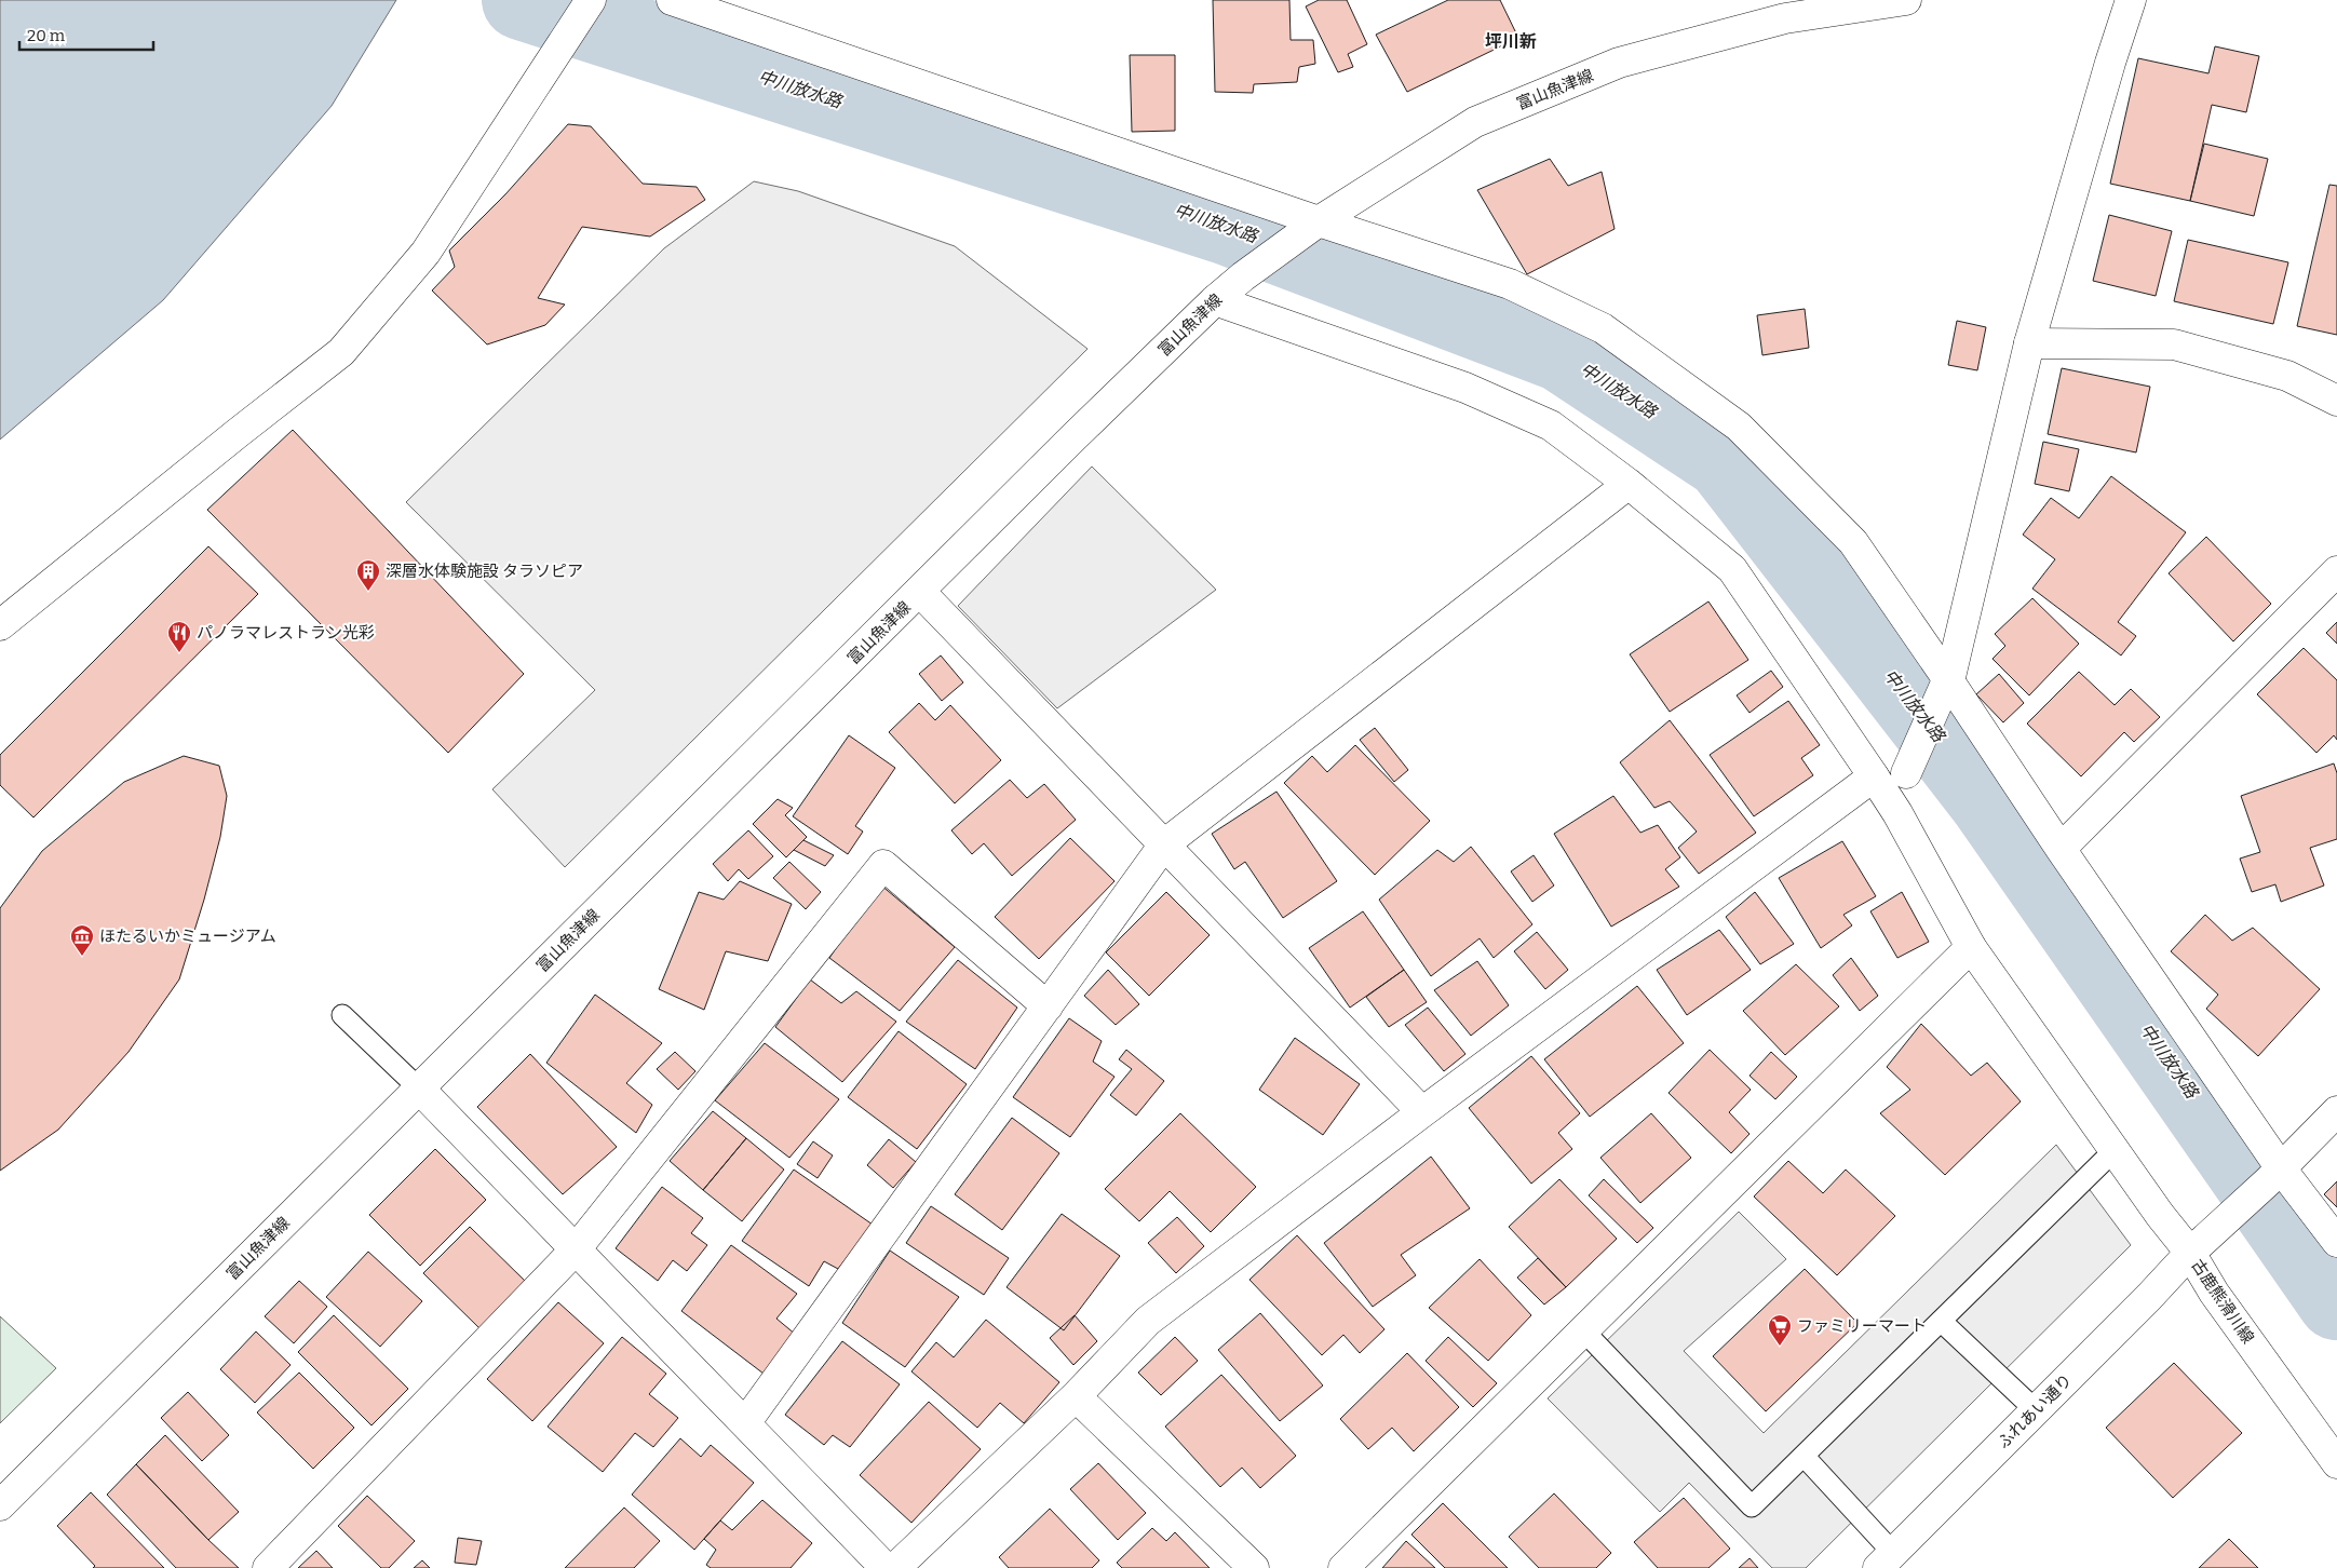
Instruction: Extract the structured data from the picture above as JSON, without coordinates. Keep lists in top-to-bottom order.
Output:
{
  "streets": {
    "street": ["富山魚津線", "古鹿熊滑川線", "ふれあい通り"]
  },
  "crossings": [
    ["古鹿熊滑川線", "ふれあい通り"]
  ],
  "districts": ["坪川新"],
  "water": ["中川放水路"],
  "places": {
    "building": ["深層水体験施設 タラソピア"],
    "restaurant": ["パノラマレストラン光彩"],
    "museum": ["ほたるいかミュージアム"],
    "supermarket": ["ファミリーマート"]
  },
  "scale_bar": "20 m"
}
